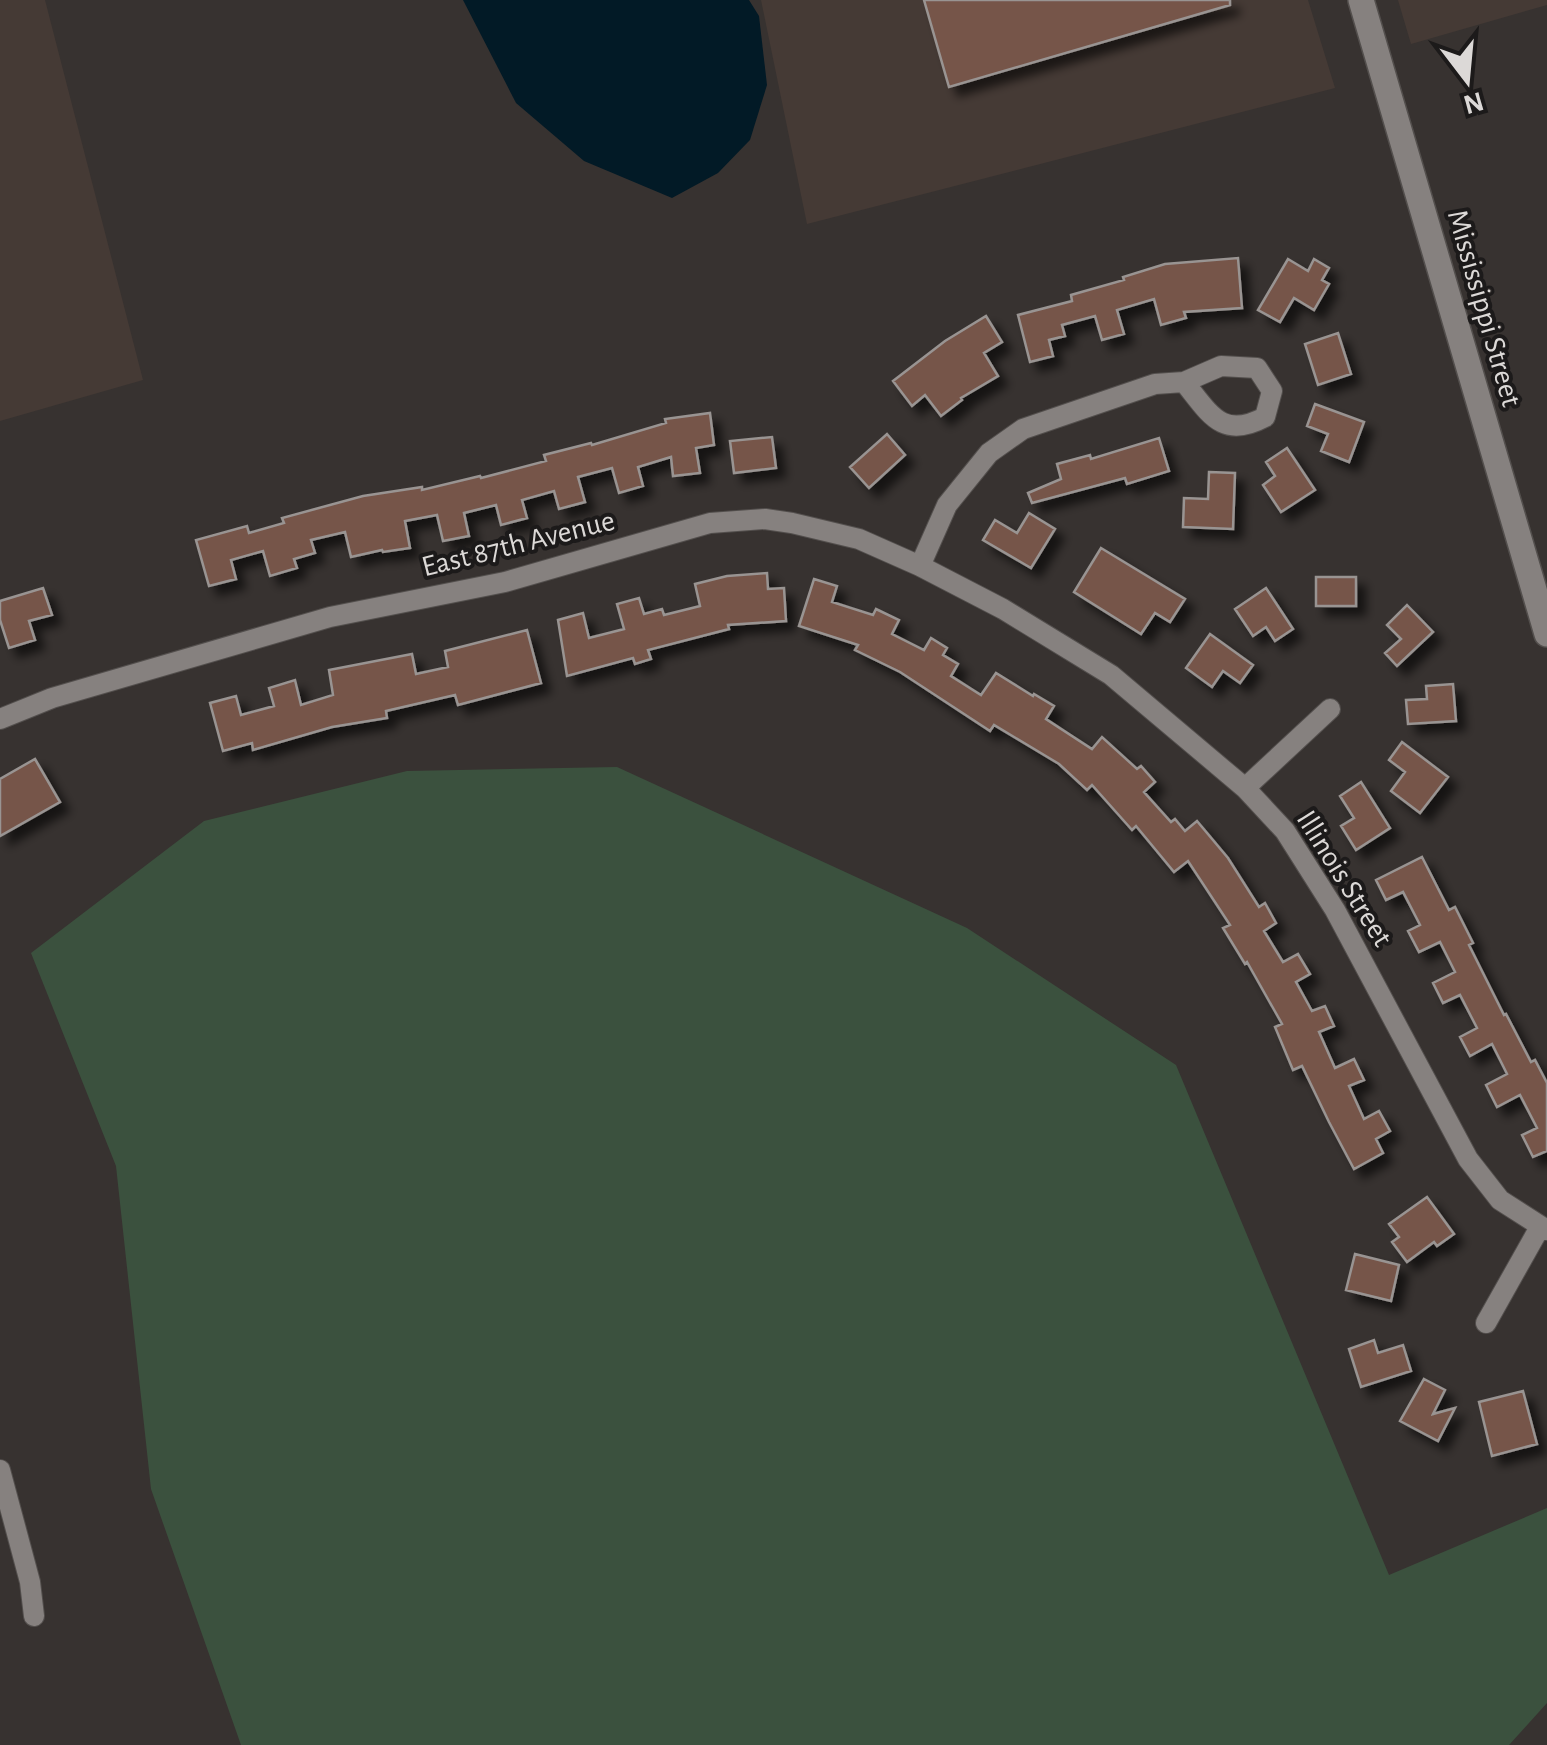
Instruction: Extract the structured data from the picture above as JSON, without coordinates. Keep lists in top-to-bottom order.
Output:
{
  "streets": {
    "street": ["Mississippi Street", "East 87th Avenue", "Illinois Street"]
  },
  "crossings": [
    ["East 87th Avenue", "Illinois Street"]
  ],
  "north": "bottom"
}
